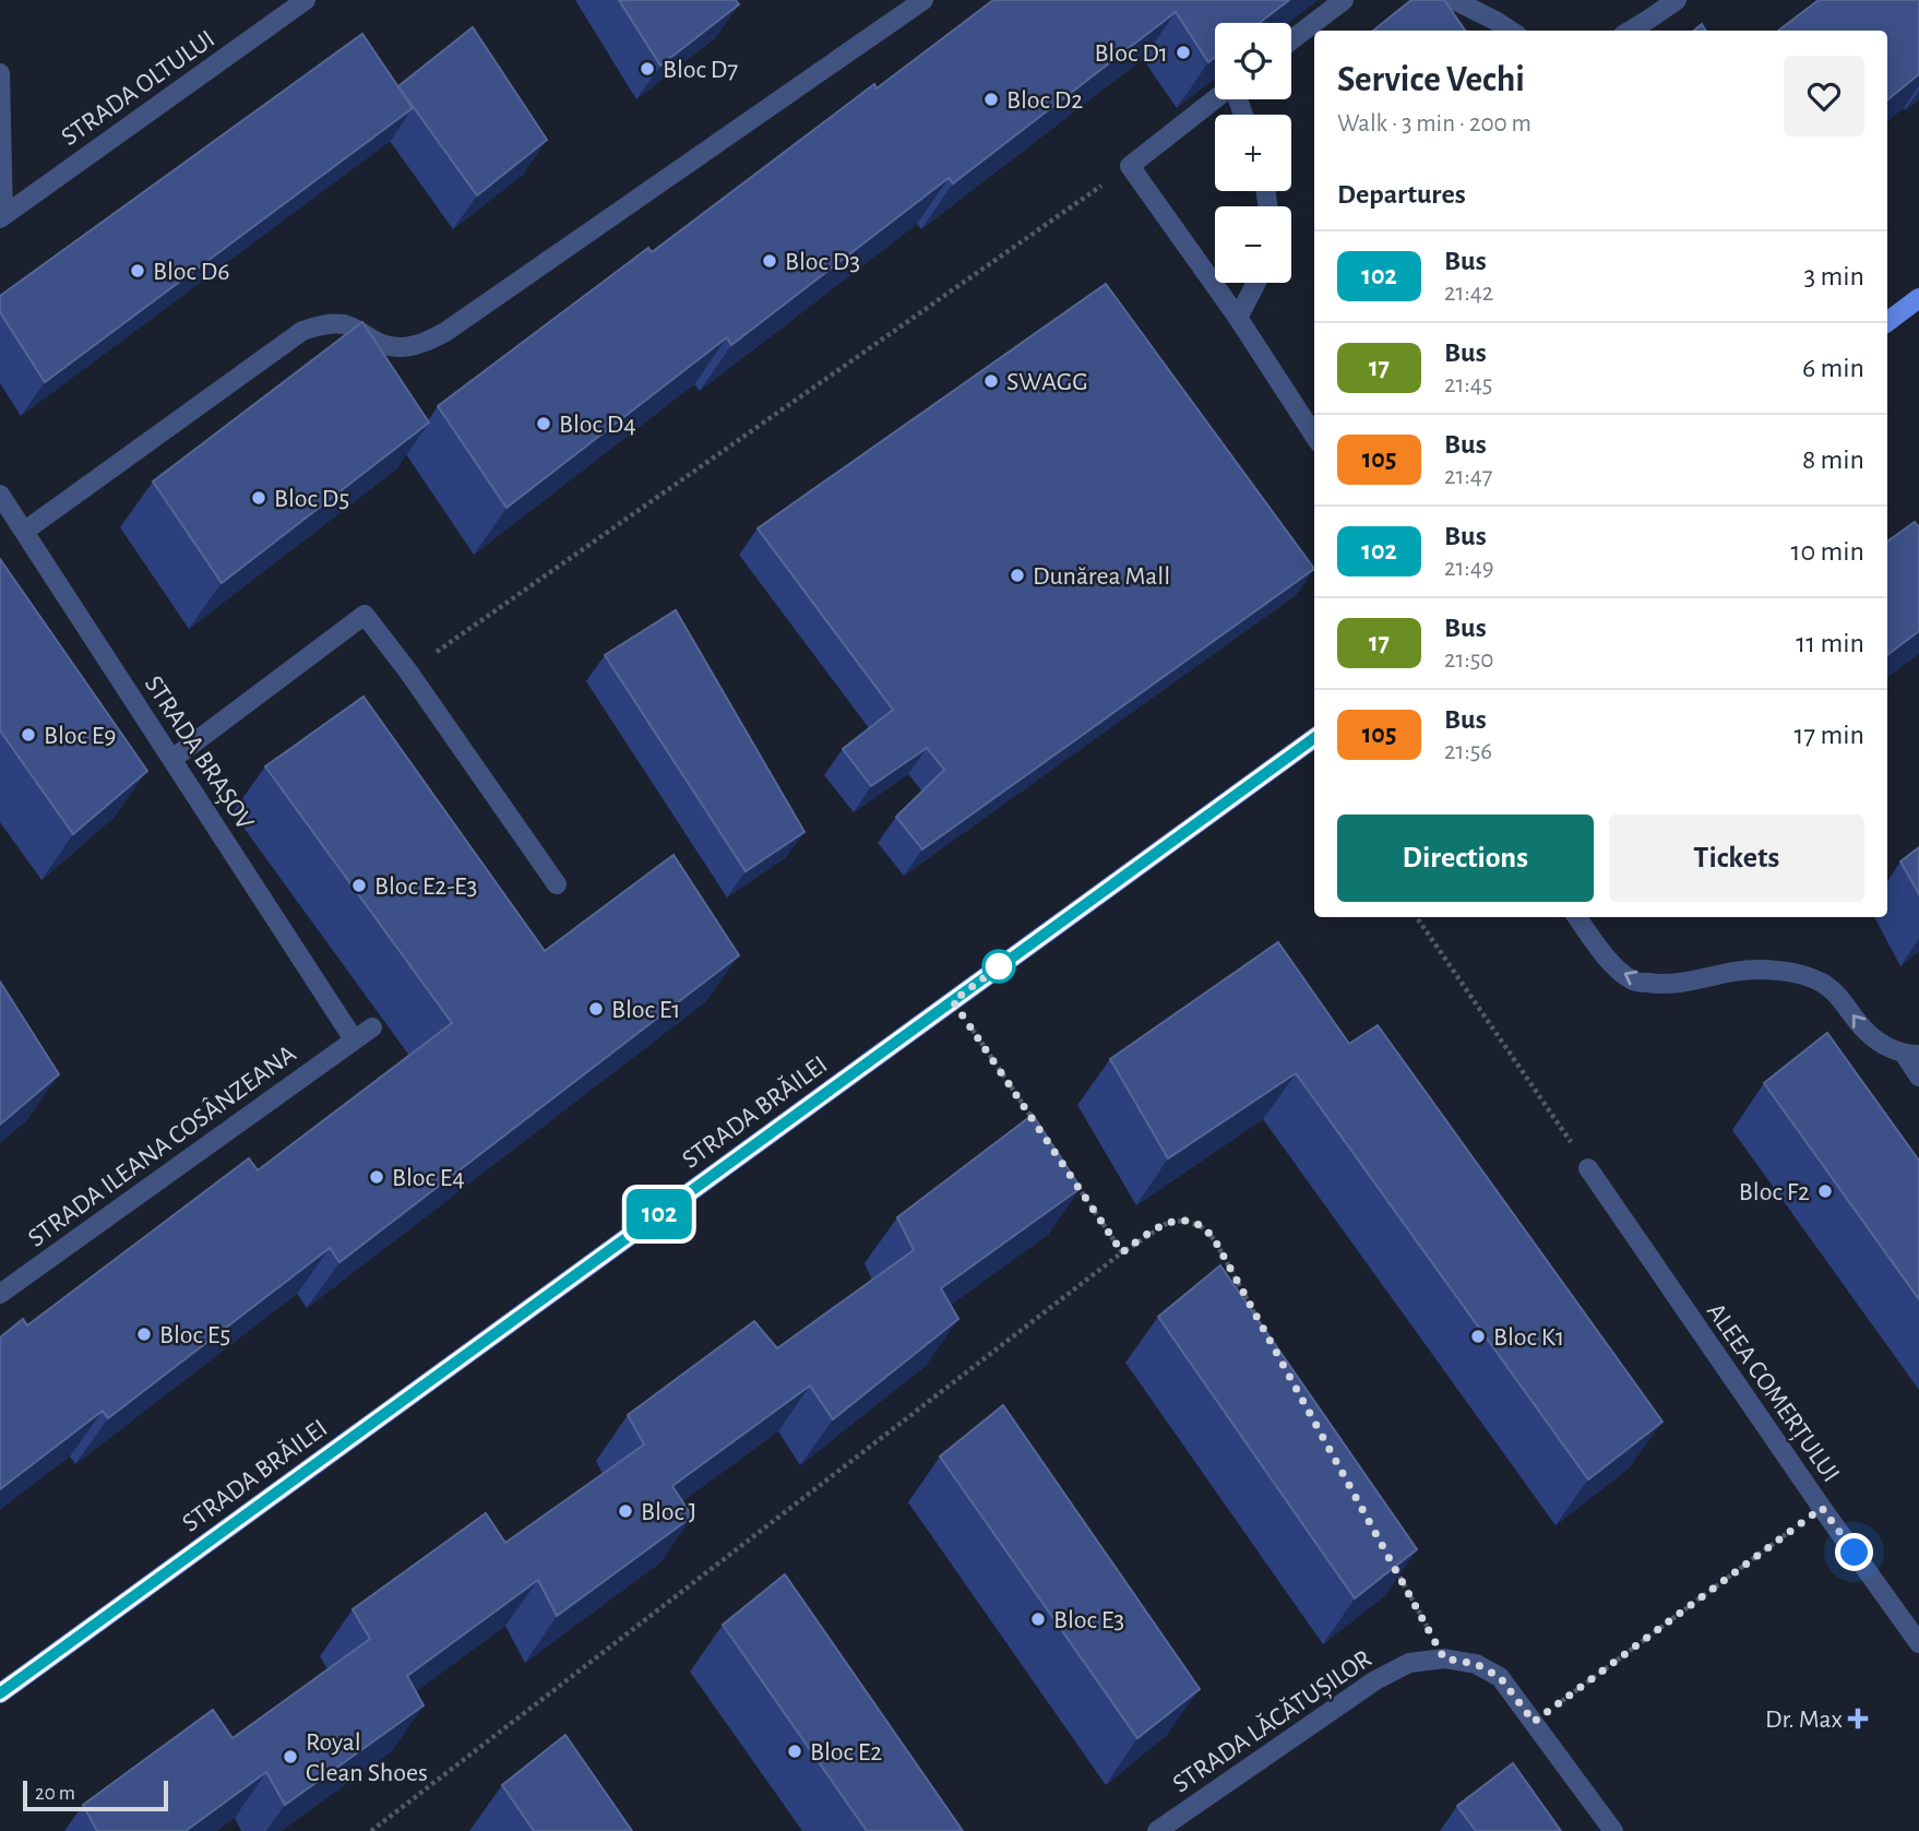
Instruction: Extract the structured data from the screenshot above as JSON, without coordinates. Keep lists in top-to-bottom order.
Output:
{
  "streets": {
    "main road": ["STRADA BRĂILEI"],
    "street": [
      "STRADA OLTULUI",
      "STRADA BRAȘOV",
      "STRADA ILEANA COSÂNZEANA",
      "ALEEA COMERȚULUI",
      "STRADA LĂCĂTUȘILOR"
    ]
  },
  "crossings": [
    ["STRADA BRAȘOV", "STRADA ILEANA COSÂNZEANA"]
  ],
  "places": {
    "other": [
      "Bloc D1",
      "Bloc D7",
      "Bloc D2",
      "Bloc D3",
      "Bloc D6",
      "SWAGG",
      "Bloc D4",
      "Bloc D5",
      "Dunărea Mall",
      "Bloc E9",
      "Bloc E2-E3",
      "Bloc E1",
      "Bloc E4",
      "Bloc F2",
      "Bloc E5",
      "Bloc K1",
      "Bloc J",
      "Bloc E3",
      "Bloc E2",
      "Royal Clean Shoes"
    ],
    "health": ["Dr. Max"]
  },
  "lines": ["bus line 102"],
  "scale_bar": "20 m",
  "page": {
    "on_map": "102",
    "map_buttons": ["+", "−"],
    "heading": [
      ["Service Vechi", "Walk · 3 min · 200 m"],
      "Departures"
    ],
    "list": [
      {
        "mark": "102",
        "name": "Bus",
        "note": "21:42",
        "value": "3 min"
      },
      {
        "mark": "17",
        "name": "Bus",
        "note": "21:45",
        "value": "6 min"
      },
      {
        "mark": "105",
        "name": "Bus",
        "note": "21:47",
        "value": "8 min"
      },
      {
        "mark": "102",
        "name": "Bus",
        "note": "21:49",
        "value": "10 min"
      },
      {
        "mark": "17",
        "name": "Bus",
        "note": "21:50",
        "value": "11 min"
      },
      {
        "mark": "105",
        "name": "Bus",
        "note": "21:56",
        "value": "17 min"
      }
    ],
    "buttons": ["Directions", "Tickets"],
    "scale": "20 m"
  }
}
